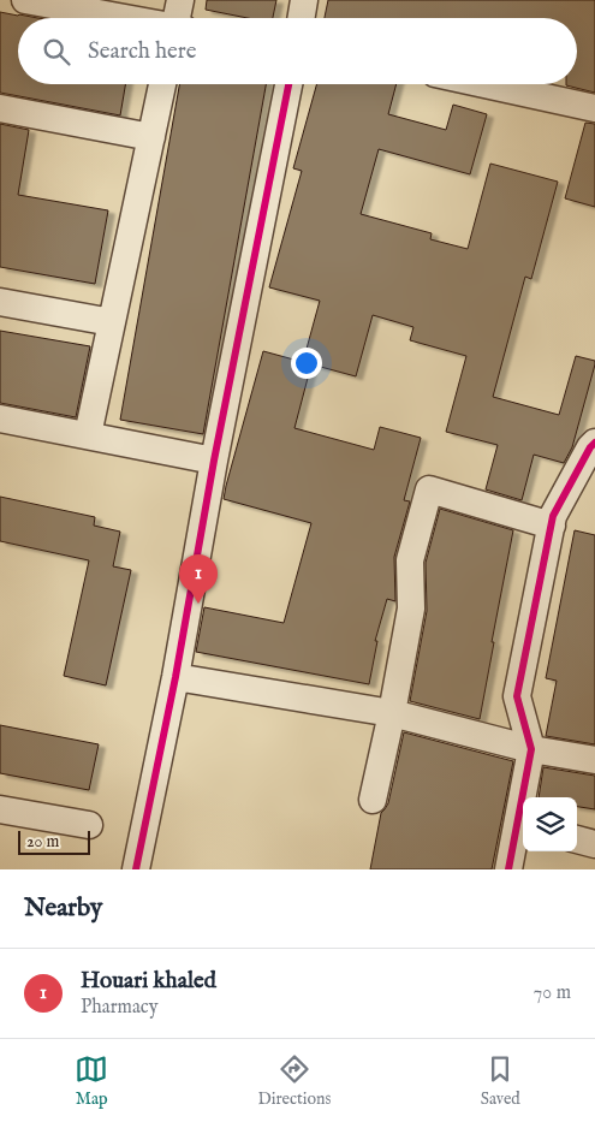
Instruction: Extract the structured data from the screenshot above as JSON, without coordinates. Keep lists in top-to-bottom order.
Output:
{
  "scale_bar": "20 m",
  "page": {
    "search": "Search here",
    "pins": "1",
    "scale": "20 m",
    "heading": "Nearby",
    "list": [
      {
        "mark": "1",
        "name": "Houari khaled",
        "note": "Pharmacy",
        "value": "70 m"
      }
    ],
    "nav": ["Map", "Directions", "Saved"]
  }
}
